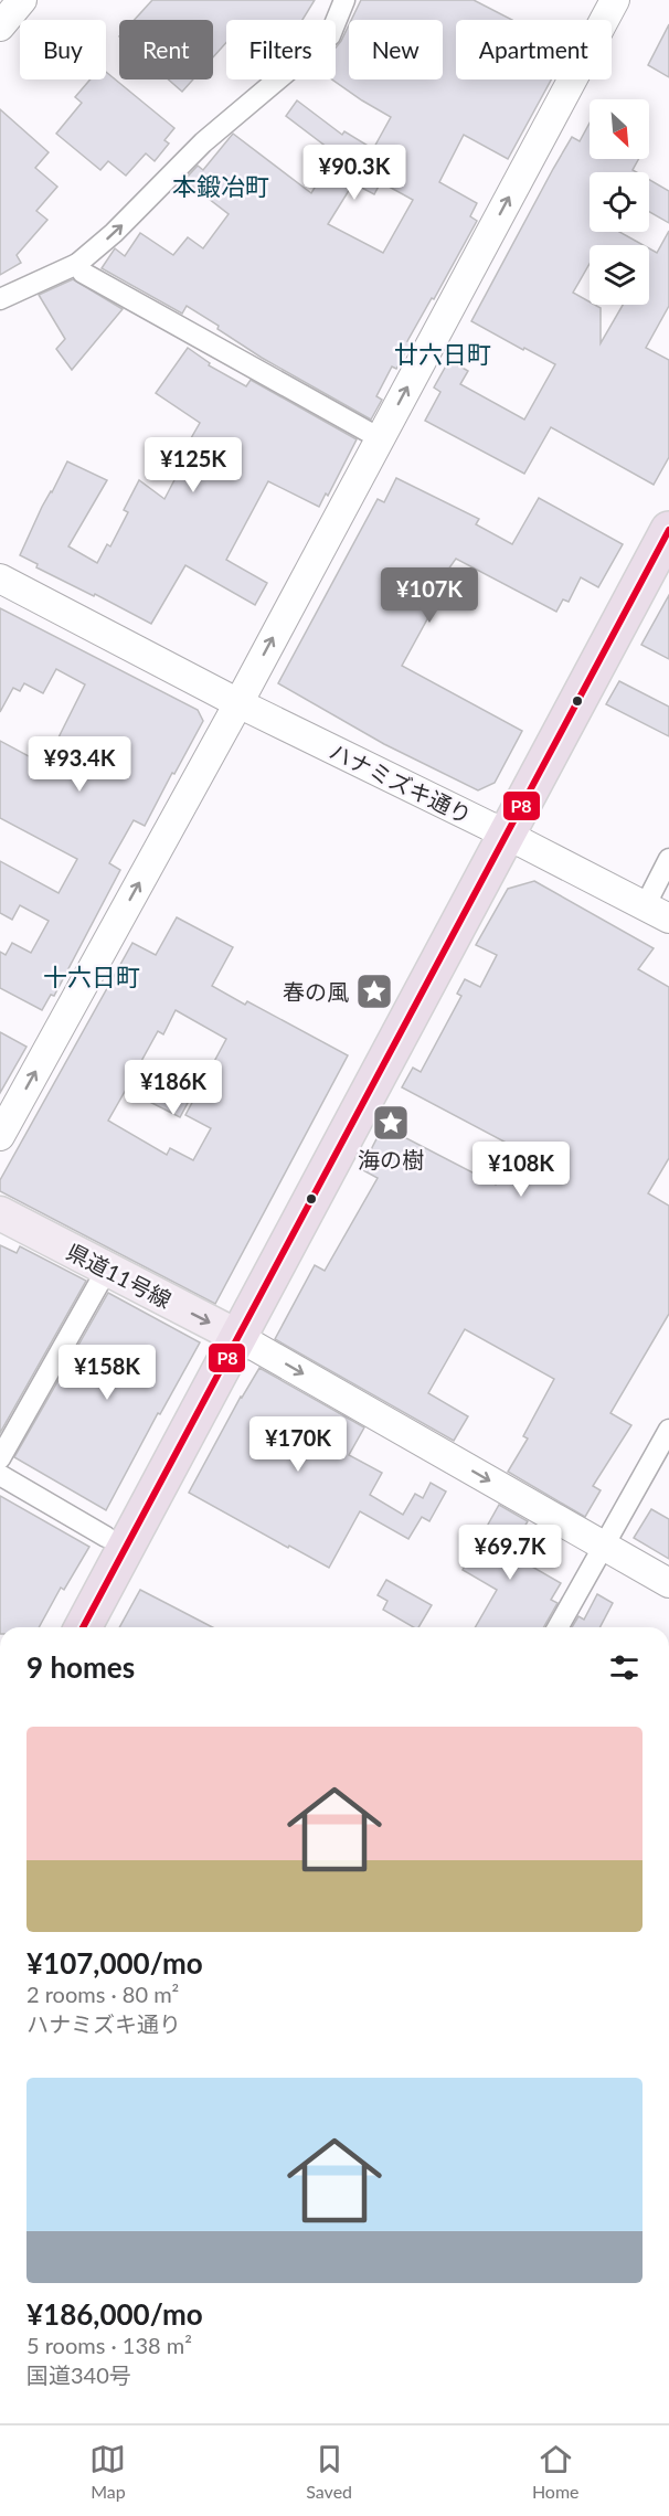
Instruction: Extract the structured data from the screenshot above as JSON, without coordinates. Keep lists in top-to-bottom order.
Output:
{
  "streets": {
    "main road": ["県道11号線"],
    "street": ["ハナミズキ通り"]
  },
  "one_way": ["県道11号線"],
  "districts": ["本鍛冶町", "廿六日町", "十六日町"],
  "places": {
    "place": ["春の風", "海の樹"]
  },
  "lines": ["transit line P8"],
  "north": "bottom right",
  "page": {
    "chip": [
      "Buy",
      "Rent",
      "Filters",
      "New",
      "Apartment"
    ],
    "price": [
      "¥90.3K",
      "¥125K",
      "¥107K",
      "¥93.4K",
      "¥186K",
      "¥108K",
      "¥158K",
      "¥170K",
      "¥69.7K"
    ],
    "heading": "9 homes",
    "list": [
      {
        "name": "¥107,000/mo",
        "note": "2 rooms · 80 m² · ハナミズキ通り"
      },
      {
        "name": "¥186,000/mo",
        "note": "5 rooms · 138 m² · 国道340号"
      }
    ],
    "tabs": ["Map", "Saved", "Home"]
  }
}
